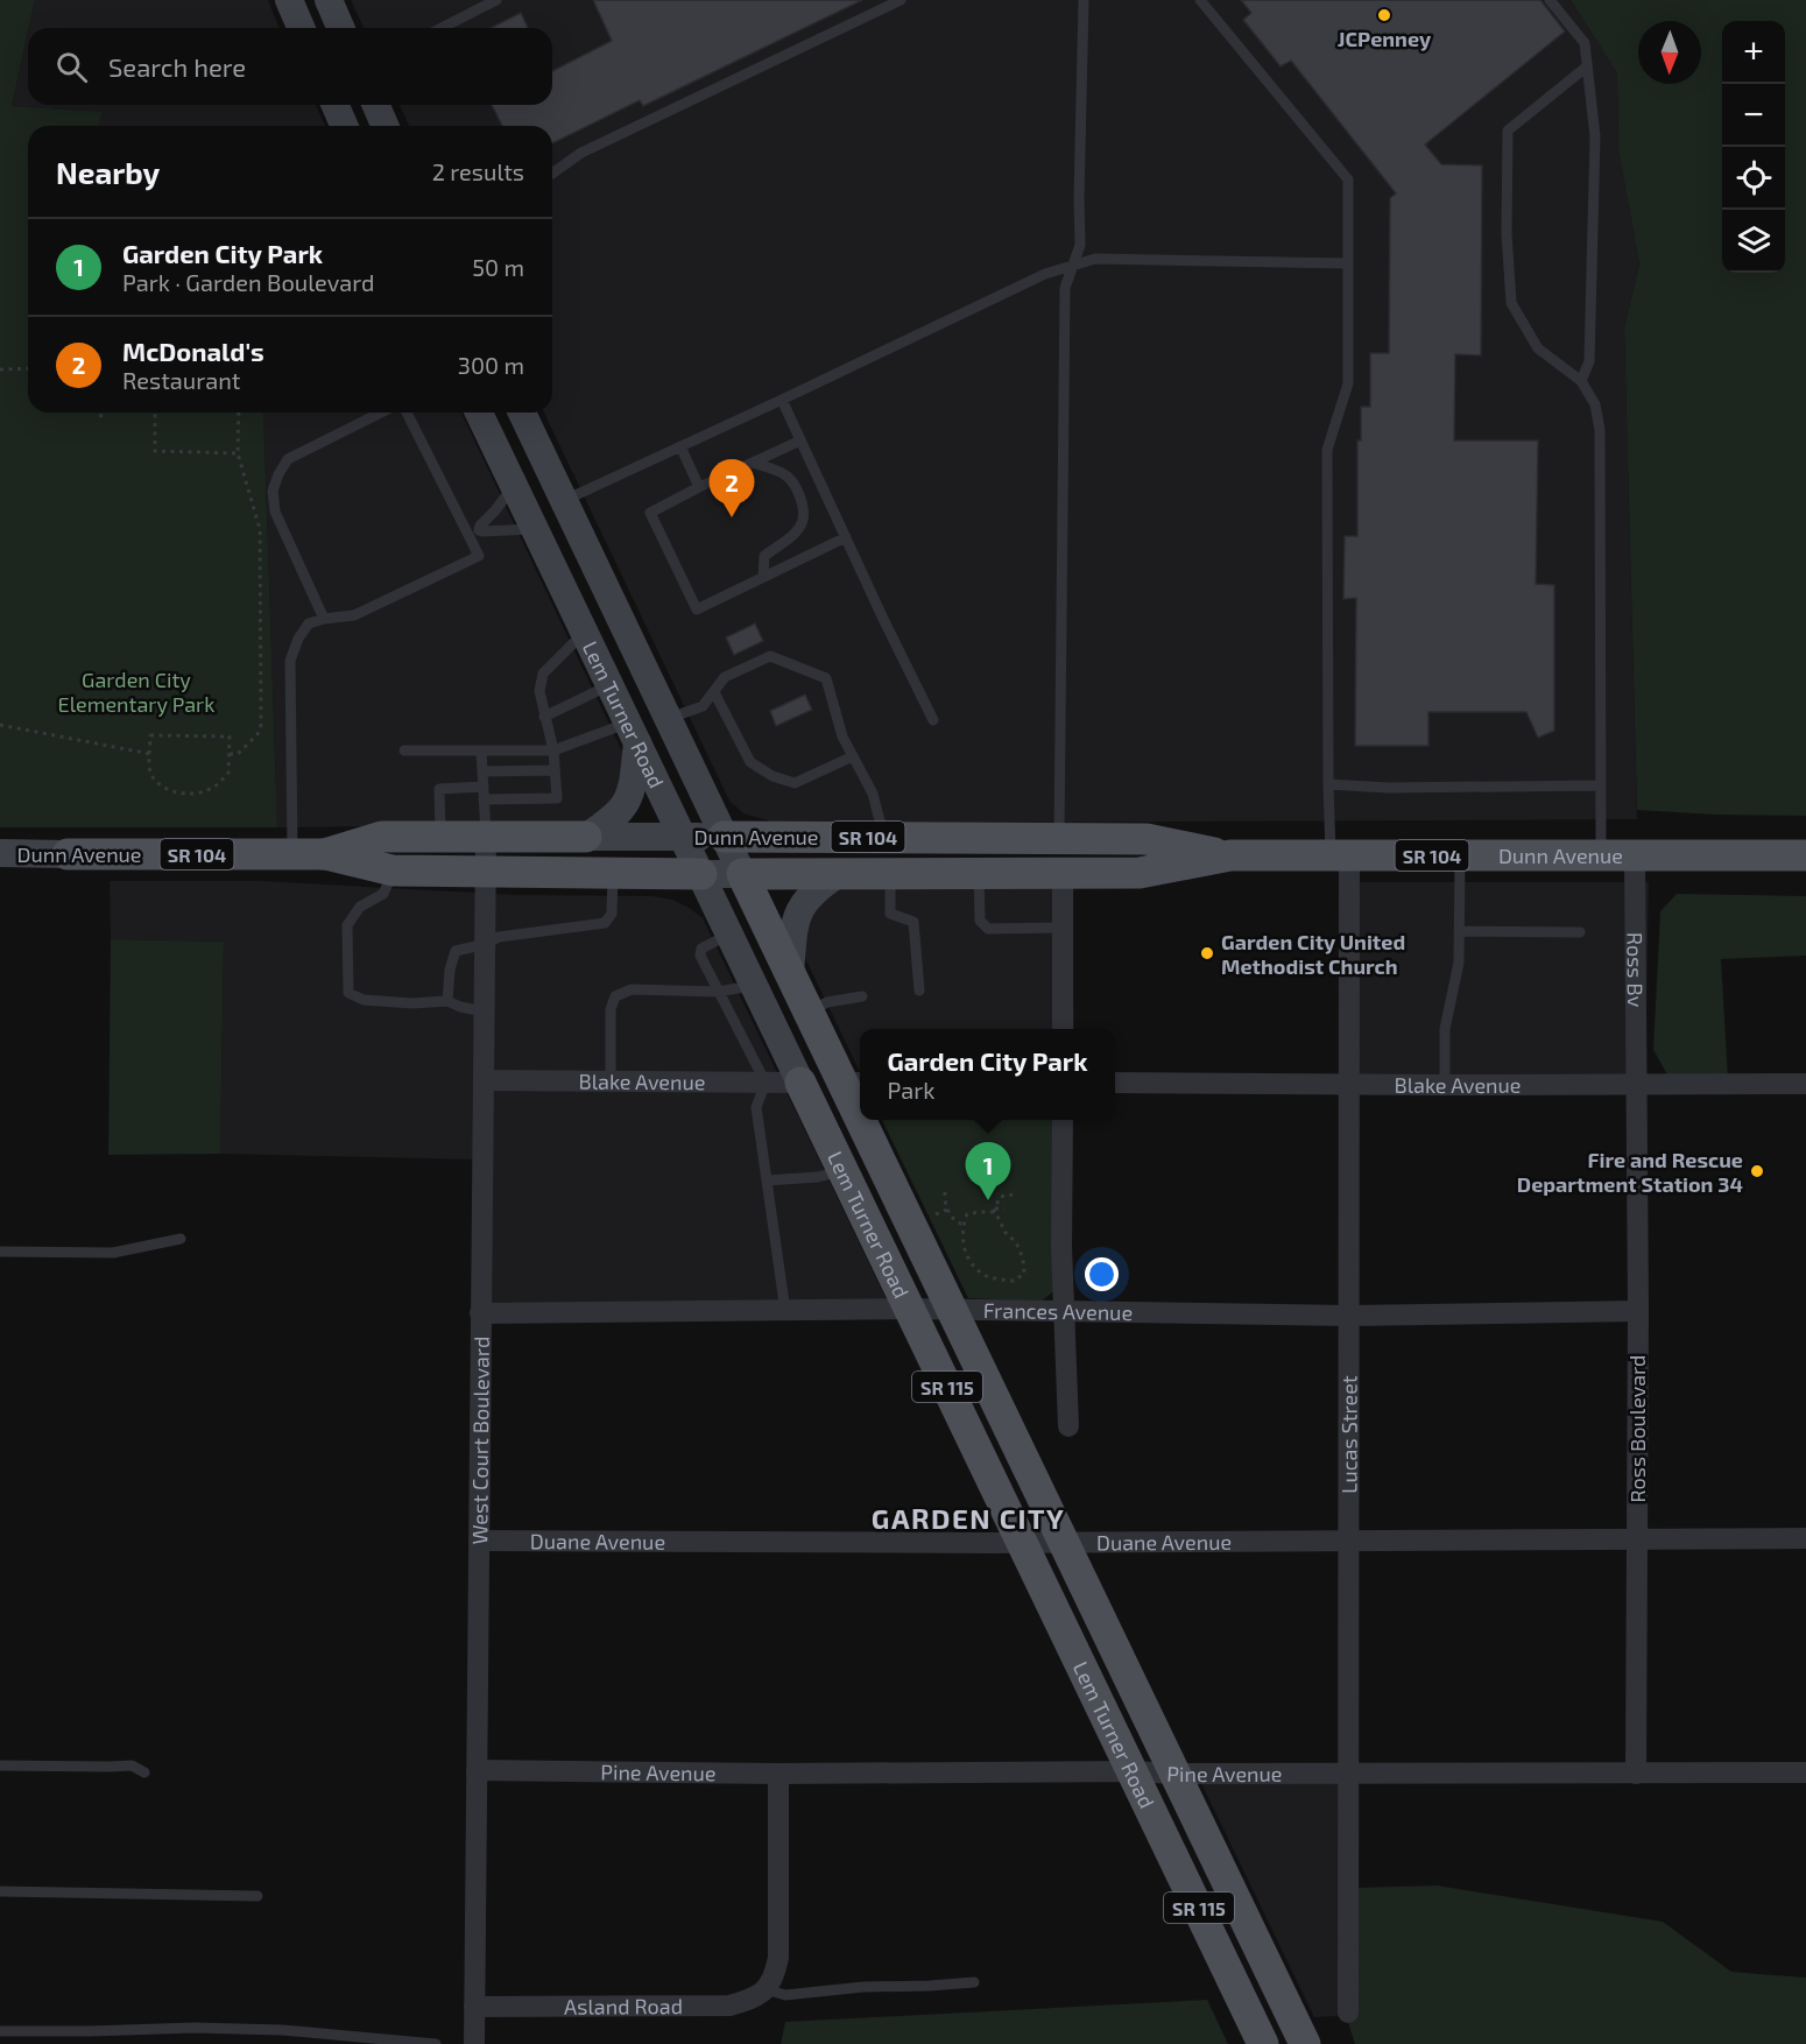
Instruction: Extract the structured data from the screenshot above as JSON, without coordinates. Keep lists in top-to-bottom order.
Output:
{
  "streets": {
    "main road": [
      "Lem Turner Road",
      "Dunn Avenue",
      "SR 104",
      "SR 115"
    ],
    "street": [
      "Ross Bv",
      "Blake Avenue",
      "Frances Avenue",
      "Ross Boulevard",
      "Lucas Street",
      "West Court Boulevard",
      "Duane Avenue",
      "Pine Avenue",
      "Asland Road"
    ]
  },
  "crossings": [
    ["Lem Turner Road", "Dunn Avenue"],
    ["Lem Turner Road", "Blake Avenue"],
    ["Lem Turner Road", "Frances Avenue"],
    ["Lem Turner Road", "Duane Avenue"],
    ["Lem Turner Road", "Pine Avenue"],
    ["Dunn Avenue", "Ross Bv"],
    ["Dunn Avenue", "Lucas Street"],
    ["Dunn Avenue", "West Court Boulevard"],
    ["Ross Bv", "Blake Avenue"],
    ["Ross Bv", "Ross Boulevard"],
    ["Blake Avenue", "Ross Boulevard"],
    ["Blake Avenue", "Lucas Street"],
    ["Blake Avenue", "West Court Boulevard"],
    ["Frances Avenue", "Ross Boulevard"],
    ["Frances Avenue", "Lucas Street"],
    ["Frances Avenue", "West Court Boulevard"],
    ["Ross Boulevard", "Duane Avenue"],
    ["Ross Boulevard", "Pine Avenue"],
    ["Lucas Street", "Duane Avenue"],
    ["Lucas Street", "Pine Avenue"],
    ["West Court Boulevard", "Duane Avenue"],
    ["West Court Boulevard", "Pine Avenue"],
    ["West Court Boulevard", "Asland Road"]
  ],
  "districts": ["GARDEN CITY"],
  "parks": ["Garden City Elementary Park"],
  "places": ["JCPenney", "Garden City United Methodist Church", "Fire and Rescue Department Station 34"],
  "north": "bottom",
  "page": {
    "map_buttons": ["+", "−"],
    "search": "Search here",
    "heading": ["Nearby", "2 results"],
    "list": [
      {
        "mark": "1",
        "name": "Garden City Park",
        "note": "Park · Garden Boulevard",
        "value": "50 m"
      },
      {
        "mark": "2",
        "name": "McDonald's",
        "note": "Restaurant",
        "value": "300 m"
      }
    ],
    "pins": ["2", "1"],
    "popup": ["Garden City Park", "Park"]
  }
}
